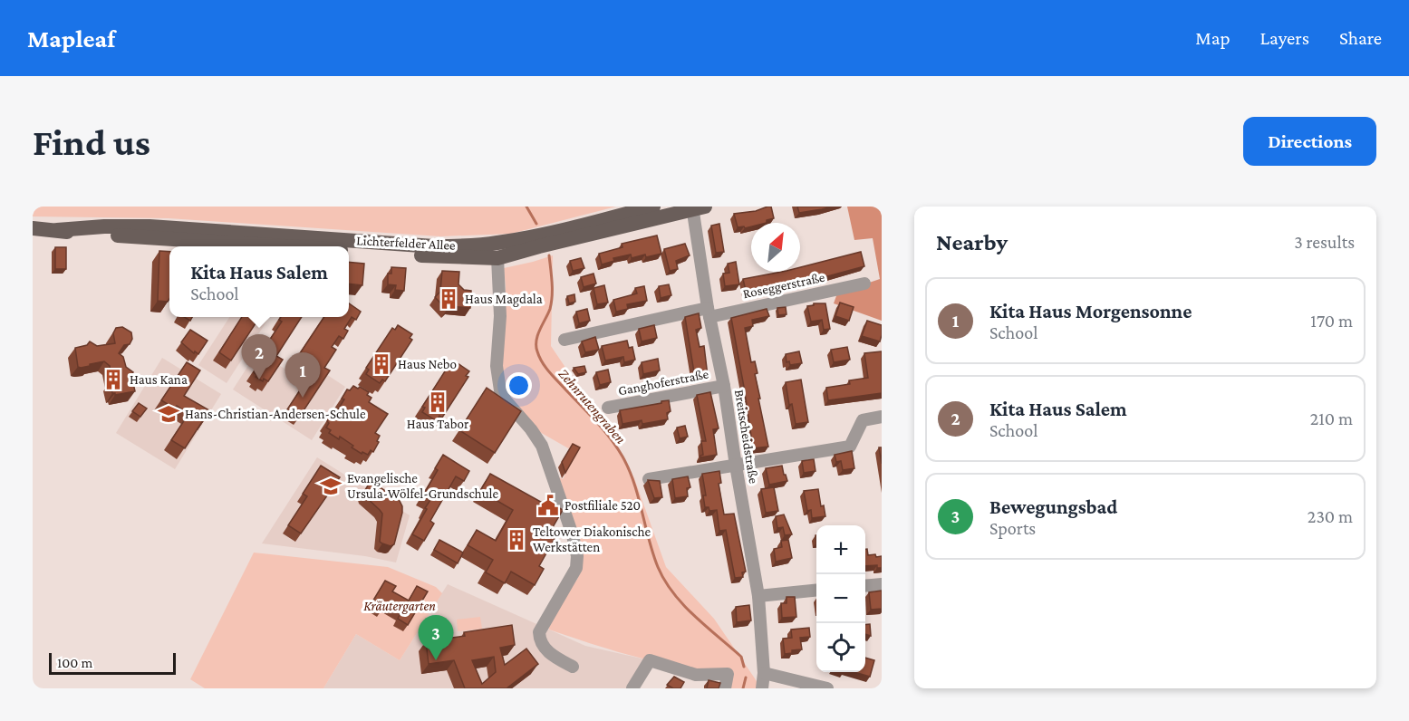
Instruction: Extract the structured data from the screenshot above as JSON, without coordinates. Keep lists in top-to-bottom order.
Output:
{
  "streets": {
    "main road": ["Lichterfelder Allee"],
    "street": ["Roseggerstraße", "Ganghoferstraße", "Breitscheidstraße"]
  },
  "crossings": [
    ["Lichterfelder Allee", "Breitscheidstraße"],
    ["Roseggerstraße", "Breitscheidstraße"],
    ["Ganghoferstraße", "Breitscheidstraße"]
  ],
  "water": ["Zehnrutengraben"],
  "parks": ["Kräutergarten"],
  "places": {
    "building": [
      "Haus Magdala",
      "Haus Nebo",
      "Haus Kana",
      "Haus Tabor",
      "Teltower Diakonische Werkstätten"
    ],
    "school or university": ["Hans-Christian-Andersen-Schule", "Evangelische Ursula-Wölfel-Grundschule"],
    "public building": ["Postfiliale 520"]
  },
  "scale_bar": "100 m",
  "north": "top right",
  "page": {
    "header": "Mapleaf",
    "nav": ["Map", "Layers", "Share"],
    "buttons": "Directions",
    "title": "Find us",
    "heading": ["Nearby", "3 results"],
    "popup": ["Kita Haus Salem", "School"],
    "list": [
      {
        "mark": "1",
        "name": "Kita Haus Morgensonne",
        "note": "School",
        "value": "170 m"
      },
      {
        "mark": "2",
        "name": "Kita Haus Salem",
        "note": "School",
        "value": "210 m"
      },
      {
        "mark": "3",
        "name": "Bewegungsbad",
        "note": "Sports",
        "value": "230 m"
      }
    ],
    "pins": ["2", "1", "3"],
    "map_buttons": ["+", "−"],
    "scale": "100 m"
  }
}
